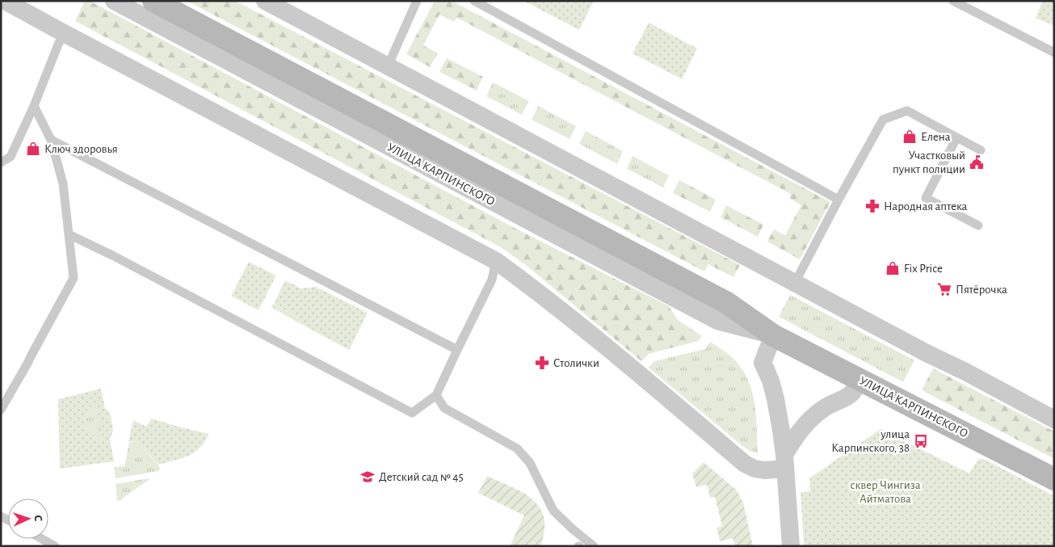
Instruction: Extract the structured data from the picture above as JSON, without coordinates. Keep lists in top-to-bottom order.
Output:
{
  "streets": {
    "street": ["УЛИЦА КАРПИНСКОГО"]
  },
  "parks": ["сквер Чингиза Айтматова"],
  "places": {
    "shop": ["Елена", "Ключ здоровья", "Fix Price"],
    "public building": ["Участковый пункт полиции"],
    "pharmacy": ["Народная аптека", "Столички"],
    "supermarket": ["Пятёрочка"],
    "bus stop": ["улица Карпинского, 38"],
    "school or university": ["Детский сад № 45"]
  },
  "north": "right"
}
